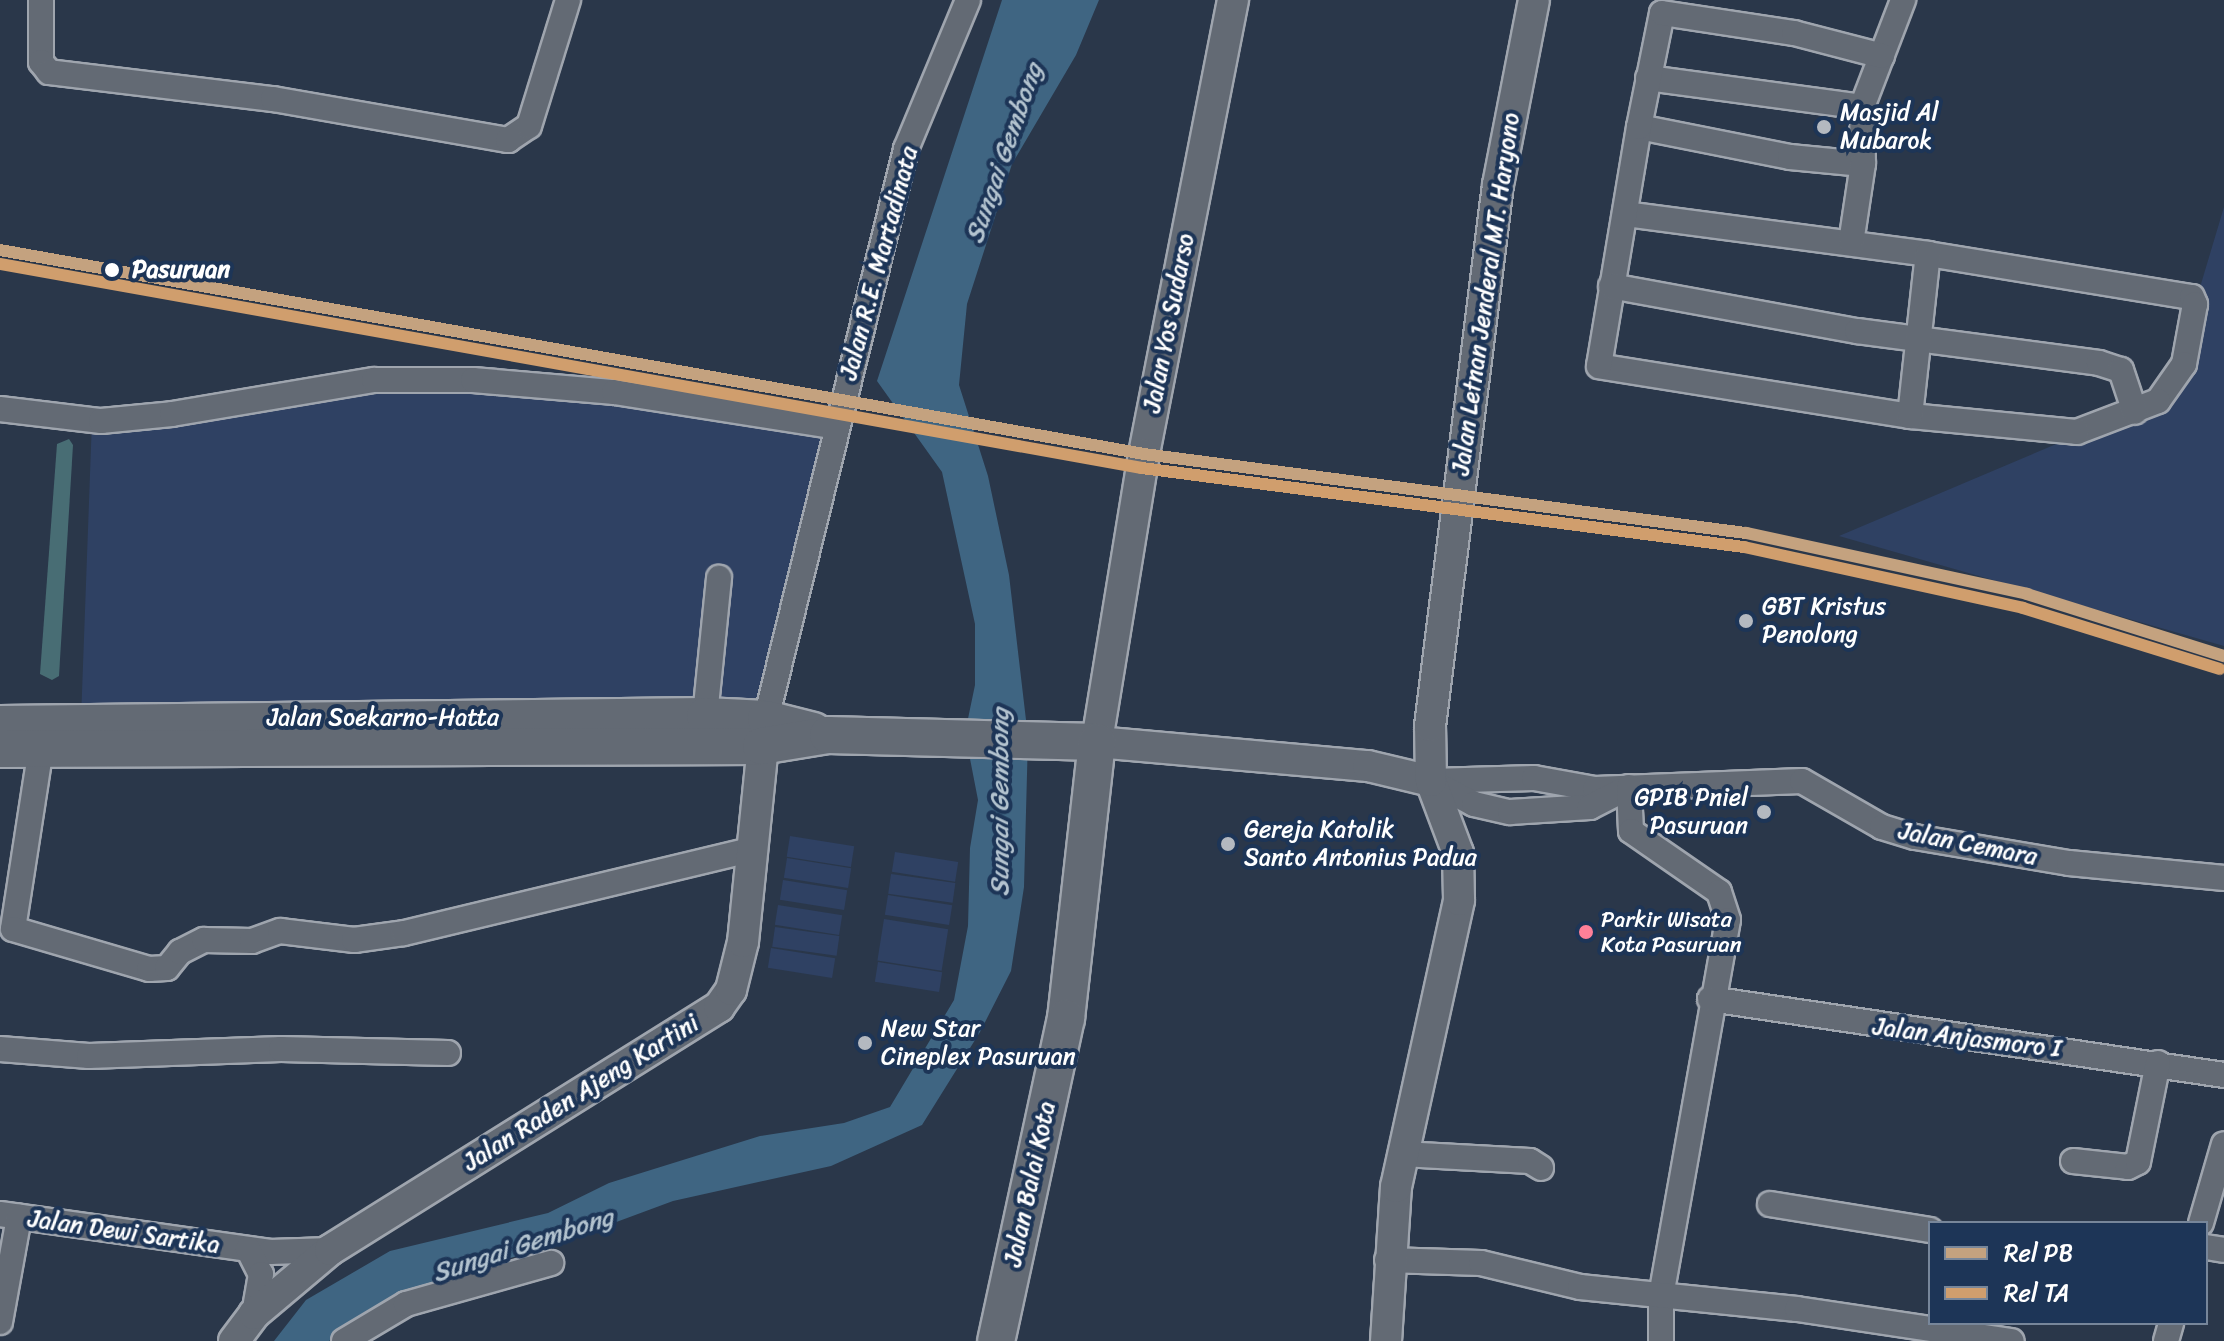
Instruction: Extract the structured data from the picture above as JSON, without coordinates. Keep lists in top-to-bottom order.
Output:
{
  "streets": {
    "highway": ["Jalan Soekarno-Hatta", "Jalan Balai Kota"],
    "main road": ["Jalan Letnan Jenderal MT. Haryono", "Jalan Yos Sudarso", "Jalan Raden Ajeng Kartini"],
    "street": [
      "Jalan R.E. Martadinata",
      "Jalan Cemara",
      "Jalan Anjasmoro I",
      "Jalan Dewi Sartika"
    ]
  },
  "crossings": [
    ["Jalan R.E. Martadinata", "Jalan Soekarno-Hatta"],
    ["Jalan R.E. Martadinata", "Jalan Raden Ajeng Kartini"],
    ["Jalan Letnan Jenderal MT. Haryono", "Jalan Cemara"],
    ["Jalan Yos Sudarso", "Jalan Balai Kota"],
    ["Jalan Soekarno-Hatta", "Jalan Raden Ajeng Kartini"],
    ["Jalan Raden Ajeng Kartini", "Jalan Dewi Sartika"]
  ],
  "water": ["Sungai Gembong"],
  "places": [
    "Masjid Al Mubarok",
    "Pasuruan",
    "GBT Kristus Penolong",
    "GPIB Pniel Pasuruan",
    "Gereja Katolik Santo Antonius Padua",
    "Parkir Wisata Kota Pasuruan",
    "New Star Cineplex Pasuruan"
  ],
  "lines": ["rail line PB", "rail line TA"],
  "legend": ["Rel PB", "Rel TA"]
}
